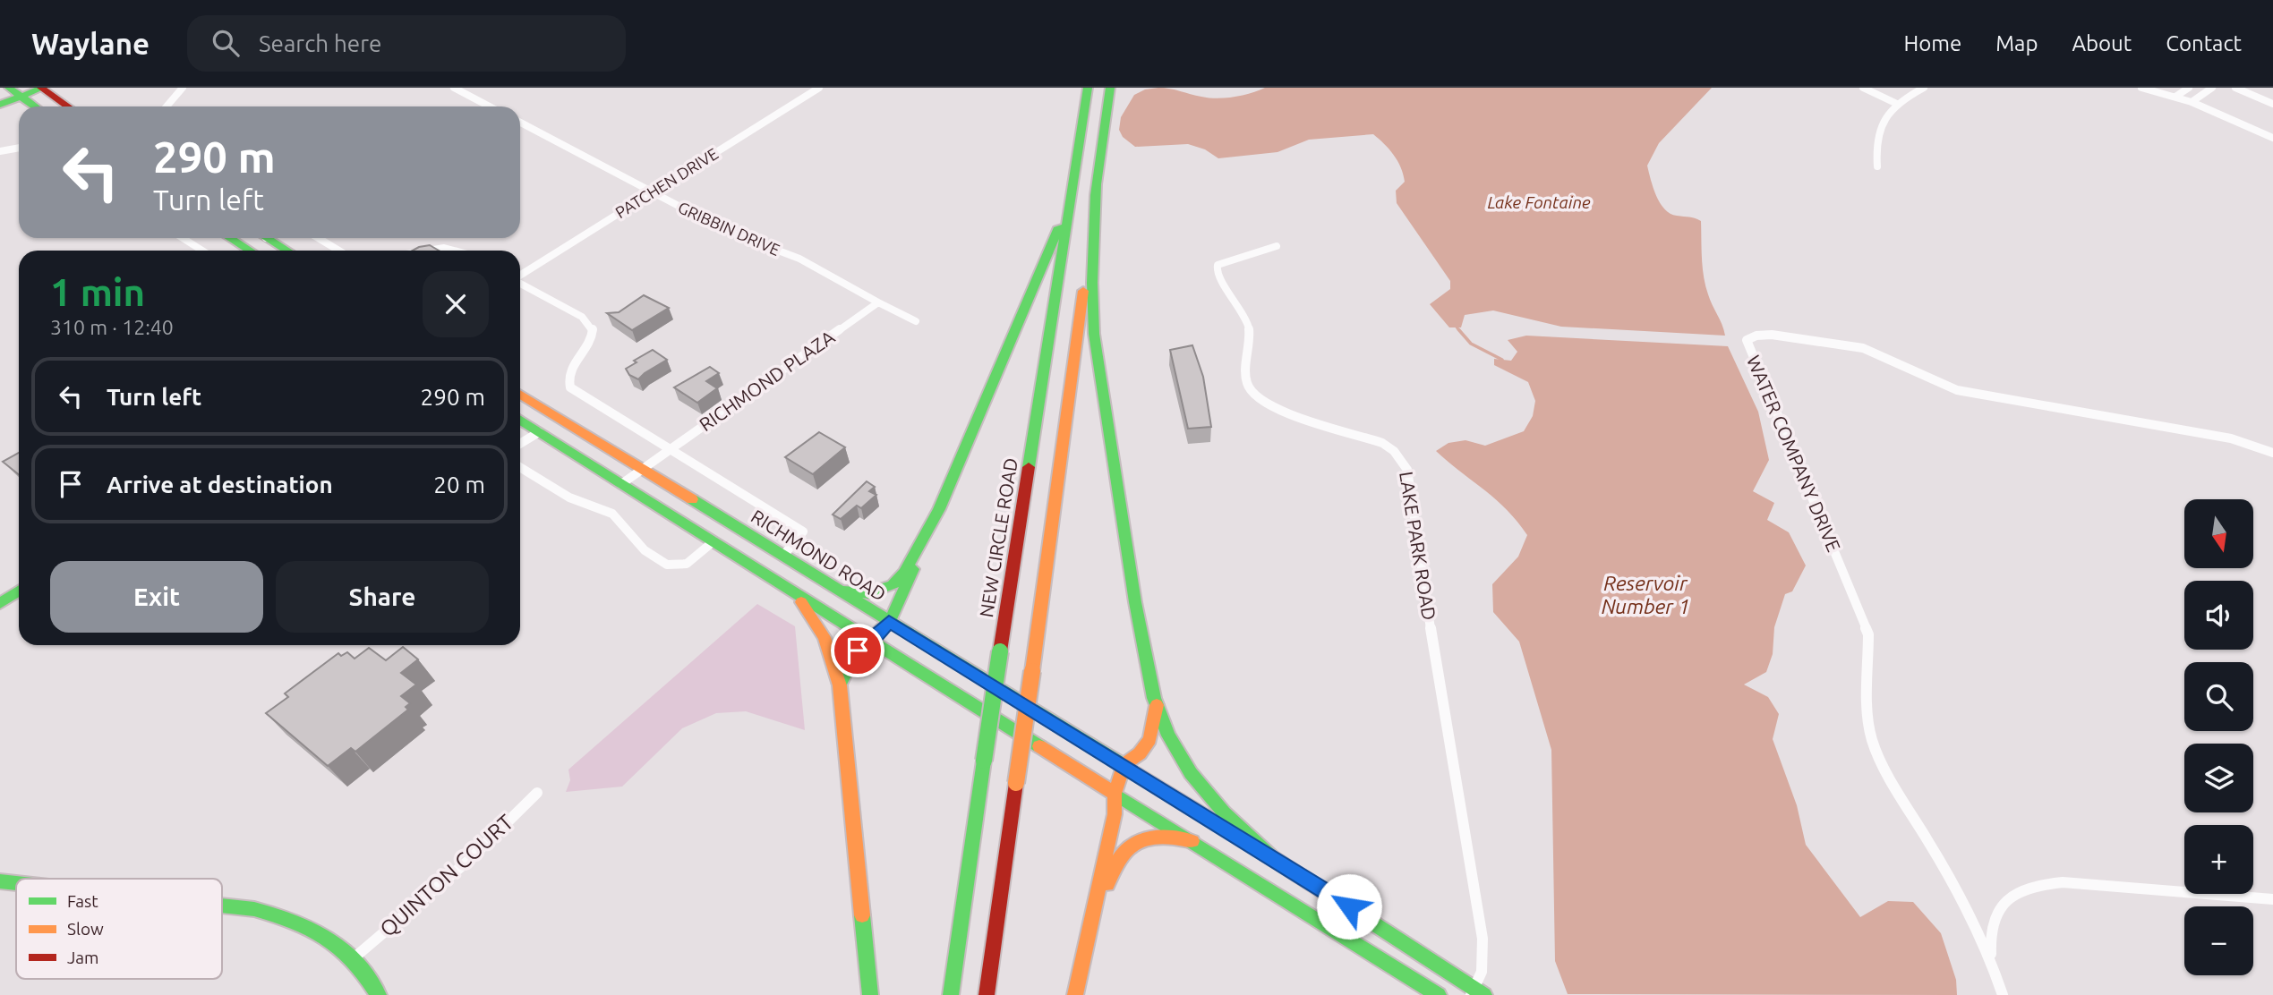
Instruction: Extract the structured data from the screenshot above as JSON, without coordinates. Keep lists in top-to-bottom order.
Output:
{
  "streets": {
    "main road": ["NEW CIRCLE ROAD", "RICHMOND ROAD"],
    "street": [
      "PATCHEN DRIVE",
      "GRIBBIN DRIVE",
      "RICHMOND PLAZA",
      "WATER COMPANY DRIVE",
      "LAKE PARK ROAD",
      "QUINTON COURT"
    ]
  },
  "crossings": [
    ["PATCHEN DRIVE", "GRIBBIN DRIVE"],
    ["GRIBBIN DRIVE", "RICHMOND PLAZA"],
    ["RICHMOND PLAZA", "RICHMOND ROAD"],
    ["LAKE PARK ROAD", "RICHMOND ROAD"]
  ],
  "water": ["Lake Fontaine", "Reservoir Number 1"],
  "legend": ["Fast", "Slow", "Jam"],
  "north": "bottom",
  "page": {
    "header": "Waylane",
    "search": "Search here",
    "nav": [
      "Home",
      "Map",
      "About",
      "Contact"
    ],
    "turn": ["290 m", "Turn left"],
    "heading": ["1 min", "310 m · 12:40"],
    "list": [
      {
        "name": "Turn left",
        "value": "290 m"
      },
      {
        "name": "Arrive at destination",
        "value": "20 m"
      }
    ],
    "map_buttons": ["+", "−"],
    "buttons": ["Exit", "Share"]
  }
}
